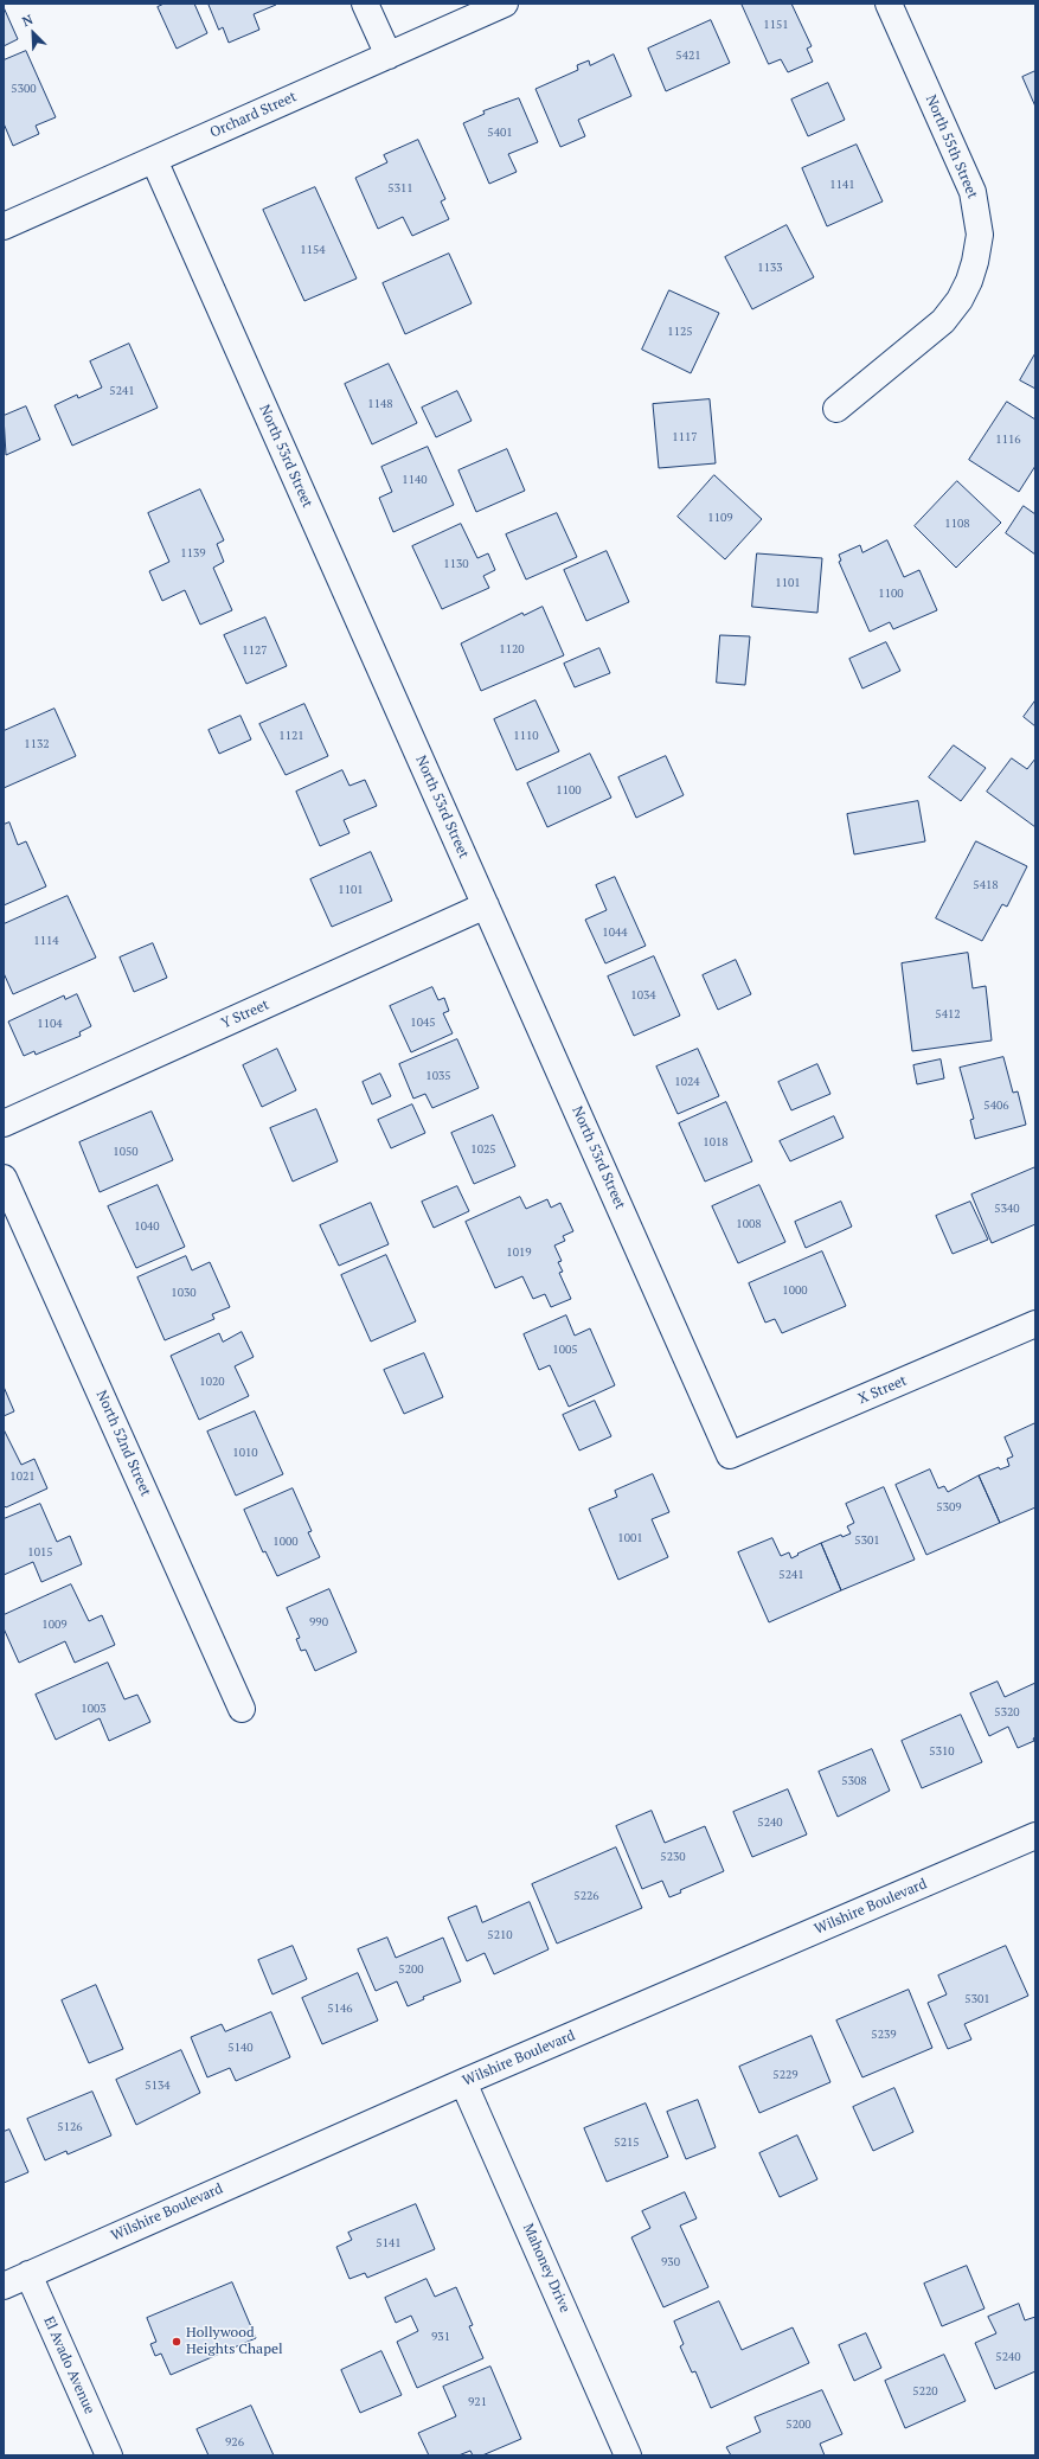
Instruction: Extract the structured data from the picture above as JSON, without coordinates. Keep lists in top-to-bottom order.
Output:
{
  "streets": {
    "street": [
      "Orchard Street",
      "North 55th Street",
      "North 53rd Street",
      "Y Street",
      "X Street",
      "North 52nd Street",
      "Wilshire Boulevard",
      "Mahoney Drive",
      "El Avado Avenue"
    ]
  },
  "crossings": [
    ["Orchard Street", "North 53rd Street"],
    ["North 53rd Street", "Y Street"],
    ["North 53rd Street", "X Street"],
    ["Wilshire Boulevard", "Mahoney Drive"],
    ["Wilshire Boulevard", "El Avado Avenue"]
  ],
  "places": ["Hollywood Heights Chapel"],
  "house_numbers": [
    "1151",
    "5421",
    "5300",
    "5401",
    "1141",
    "5311",
    "1154",
    "1133",
    "1125",
    "5241",
    "1148",
    "1117",
    "1116",
    "1140",
    "1109",
    "1108",
    "1139",
    "1130",
    "1101",
    "1100",
    "1120",
    "1127",
    "1121",
    "1110",
    "1132",
    "1100",
    "5418",
    "1101",
    "1044",
    "1114",
    "1034",
    "5412",
    "1045",
    "1104",
    "1035",
    "1024",
    "5406",
    "1018",
    "1025",
    "1050",
    "5340",
    "1008",
    "1040",
    "1019",
    "1000",
    "1030",
    "1005",
    "1020",
    "1010",
    "1021",
    "5309",
    "1001",
    "5301",
    "1000",
    "1015",
    "5241",
    "990",
    "1009",
    "1003",
    "5320",
    "5310",
    "5308",
    "5240",
    "5230",
    "5226",
    "5210",
    "5200",
    "5301",
    "5146",
    "5239",
    "5140",
    "5229",
    "5134",
    "5126",
    "5215",
    "5141",
    "930",
    "931",
    "5240",
    "5220",
    "921",
    "5200",
    "926"
  ],
  "north": "top left"
}
